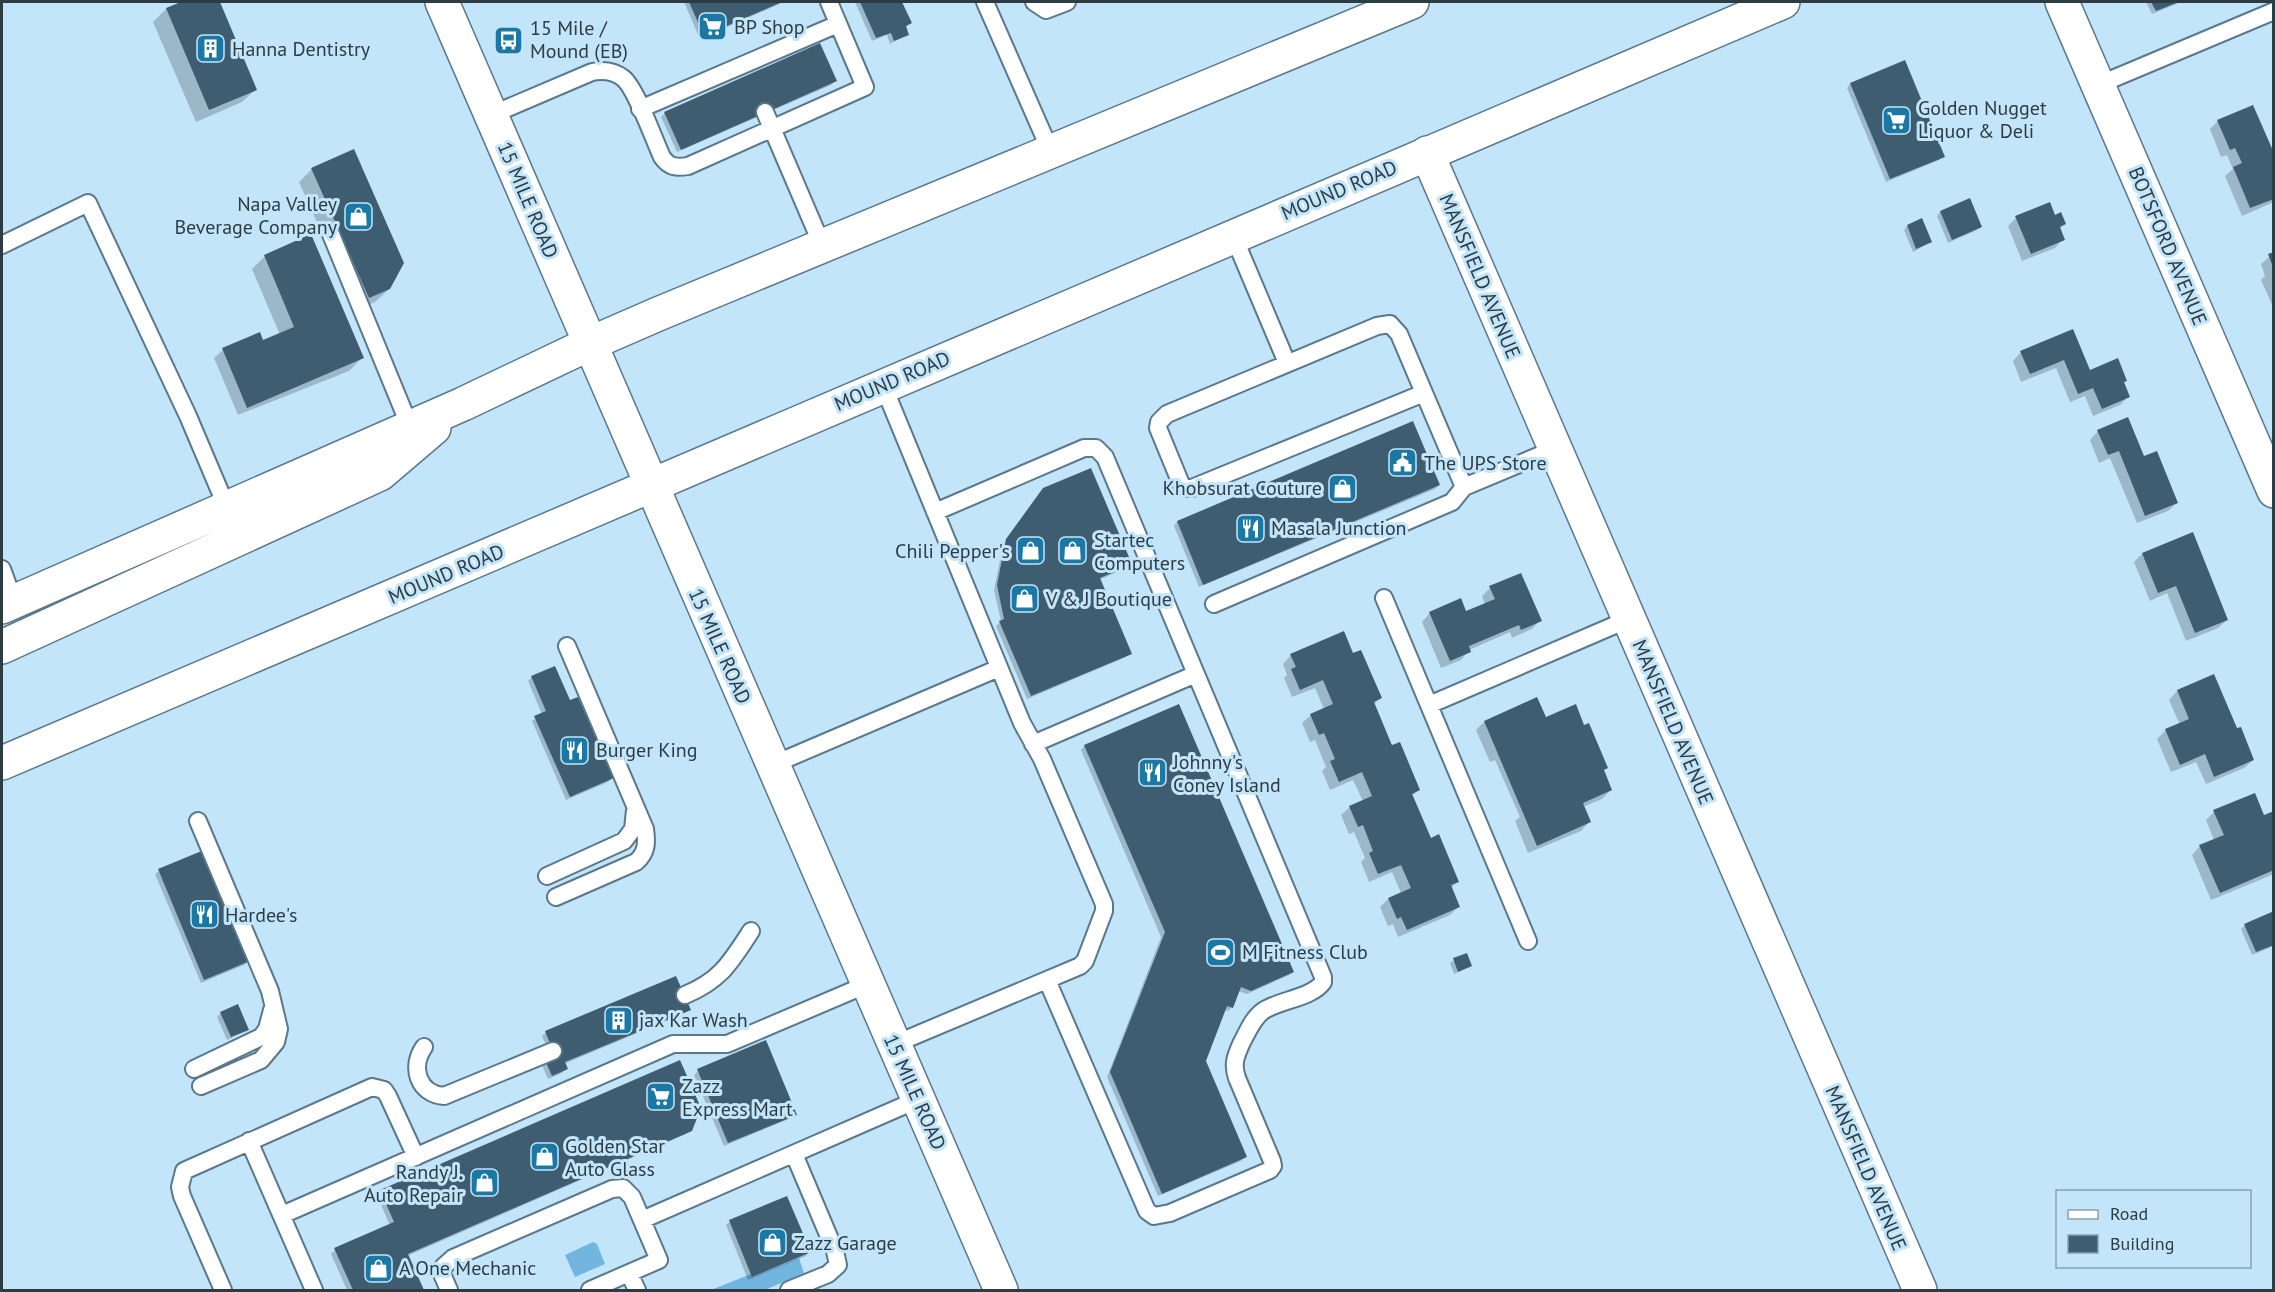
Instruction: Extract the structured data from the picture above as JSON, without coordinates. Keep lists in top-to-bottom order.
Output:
{
  "streets": {
    "main road": [
      "MOUND ROAD",
      "15 MILE ROAD",
      "BOTSFORD AVENUE",
      "MANSFIELD AVENUE"
    ]
  },
  "crossings": [
    ["MOUND ROAD", "15 MILE ROAD"],
    ["MOUND ROAD", "MANSFIELD AVENUE"]
  ],
  "places": {
    "supermarket": ["BP Shop", "Golden Nugget Liquor & Deli", "Zazz Express Mart"],
    "bus stop": ["15 Mile / Mound (EB)"],
    "building": ["Hanna Dentistry", "jax Kar Wash"],
    "shop": [
      "Napa Valley Beverage Company",
      "Khobsurat Couture",
      "Chili Pepper's",
      "Startec Computers",
      "V & J Boutique",
      "Golden Star Auto Glass",
      "Randy J. Auto Repair",
      "Zazz Garage",
      "A One Mechanic"
    ],
    "public building": ["The UPS Store"],
    "restaurant": [
      "Masala Junction",
      "Burger King",
      "Johnny's Coney Island",
      "Hardee's"
    ],
    "sports": ["M Fitness Club"]
  },
  "legend": ["Road", "Building"]
}
